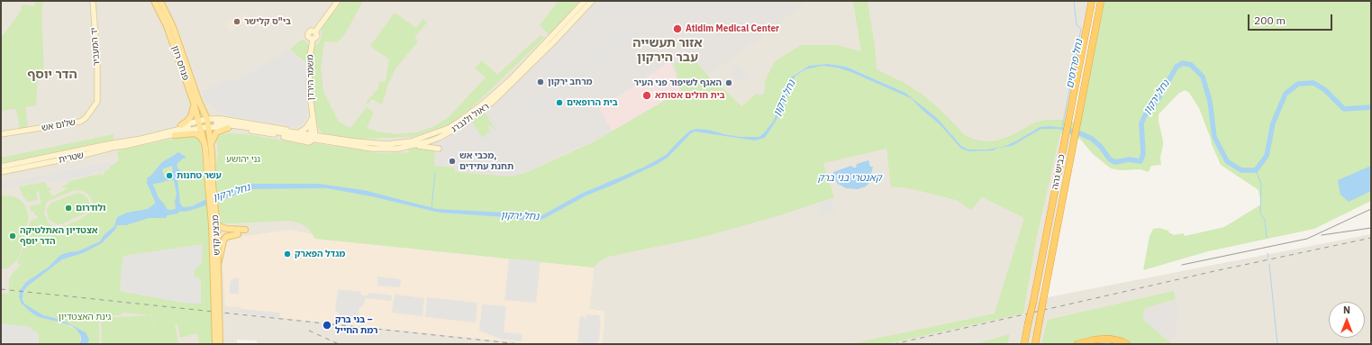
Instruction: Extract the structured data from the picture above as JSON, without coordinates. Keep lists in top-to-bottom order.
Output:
{
  "streets": {
    "highway": ["כביש גהה"],
    "main road": ["פנחס רוזן", "מבצע קדש"],
    "street": [
      "יד המעביר",
      "משמר הירדן",
      "ראול ולנברג",
      "שלום אש",
      "שטרית"
    ]
  },
  "crossings": [
    ["יד המעביר", "שלום אש"],
    ["פנחס רוזן", "מבצע קדש"],
    ["משמר הירדן", "ראול ולנברג"]
  ],
  "districts": ["אזור תעשייה עבר הירקון", "הדר יוסף"],
  "water": ["נחל פרדסים", "נחל ירקון", "קאנטרי בני ברק"],
  "parks": ["גני יהושע", "גינת האצטדיון"],
  "places": [
    "בי\"ס קלישר",
    "Atidim Medical Center",
    "מרחב ירקון",
    "האגף לשיפור פני העיר",
    "בית חולים אסותא",
    "בית הרופאים",
    "מכבי אש, תחנת עתידים",
    "עשר טחנות",
    "ולודרום",
    "אצטדיון האתלטיקה הדר יוסף",
    "מגדל הפארק",
    "בני ברק – רמת החייל"
  ],
  "scale_bar": "200 m",
  "north": "top"
}
